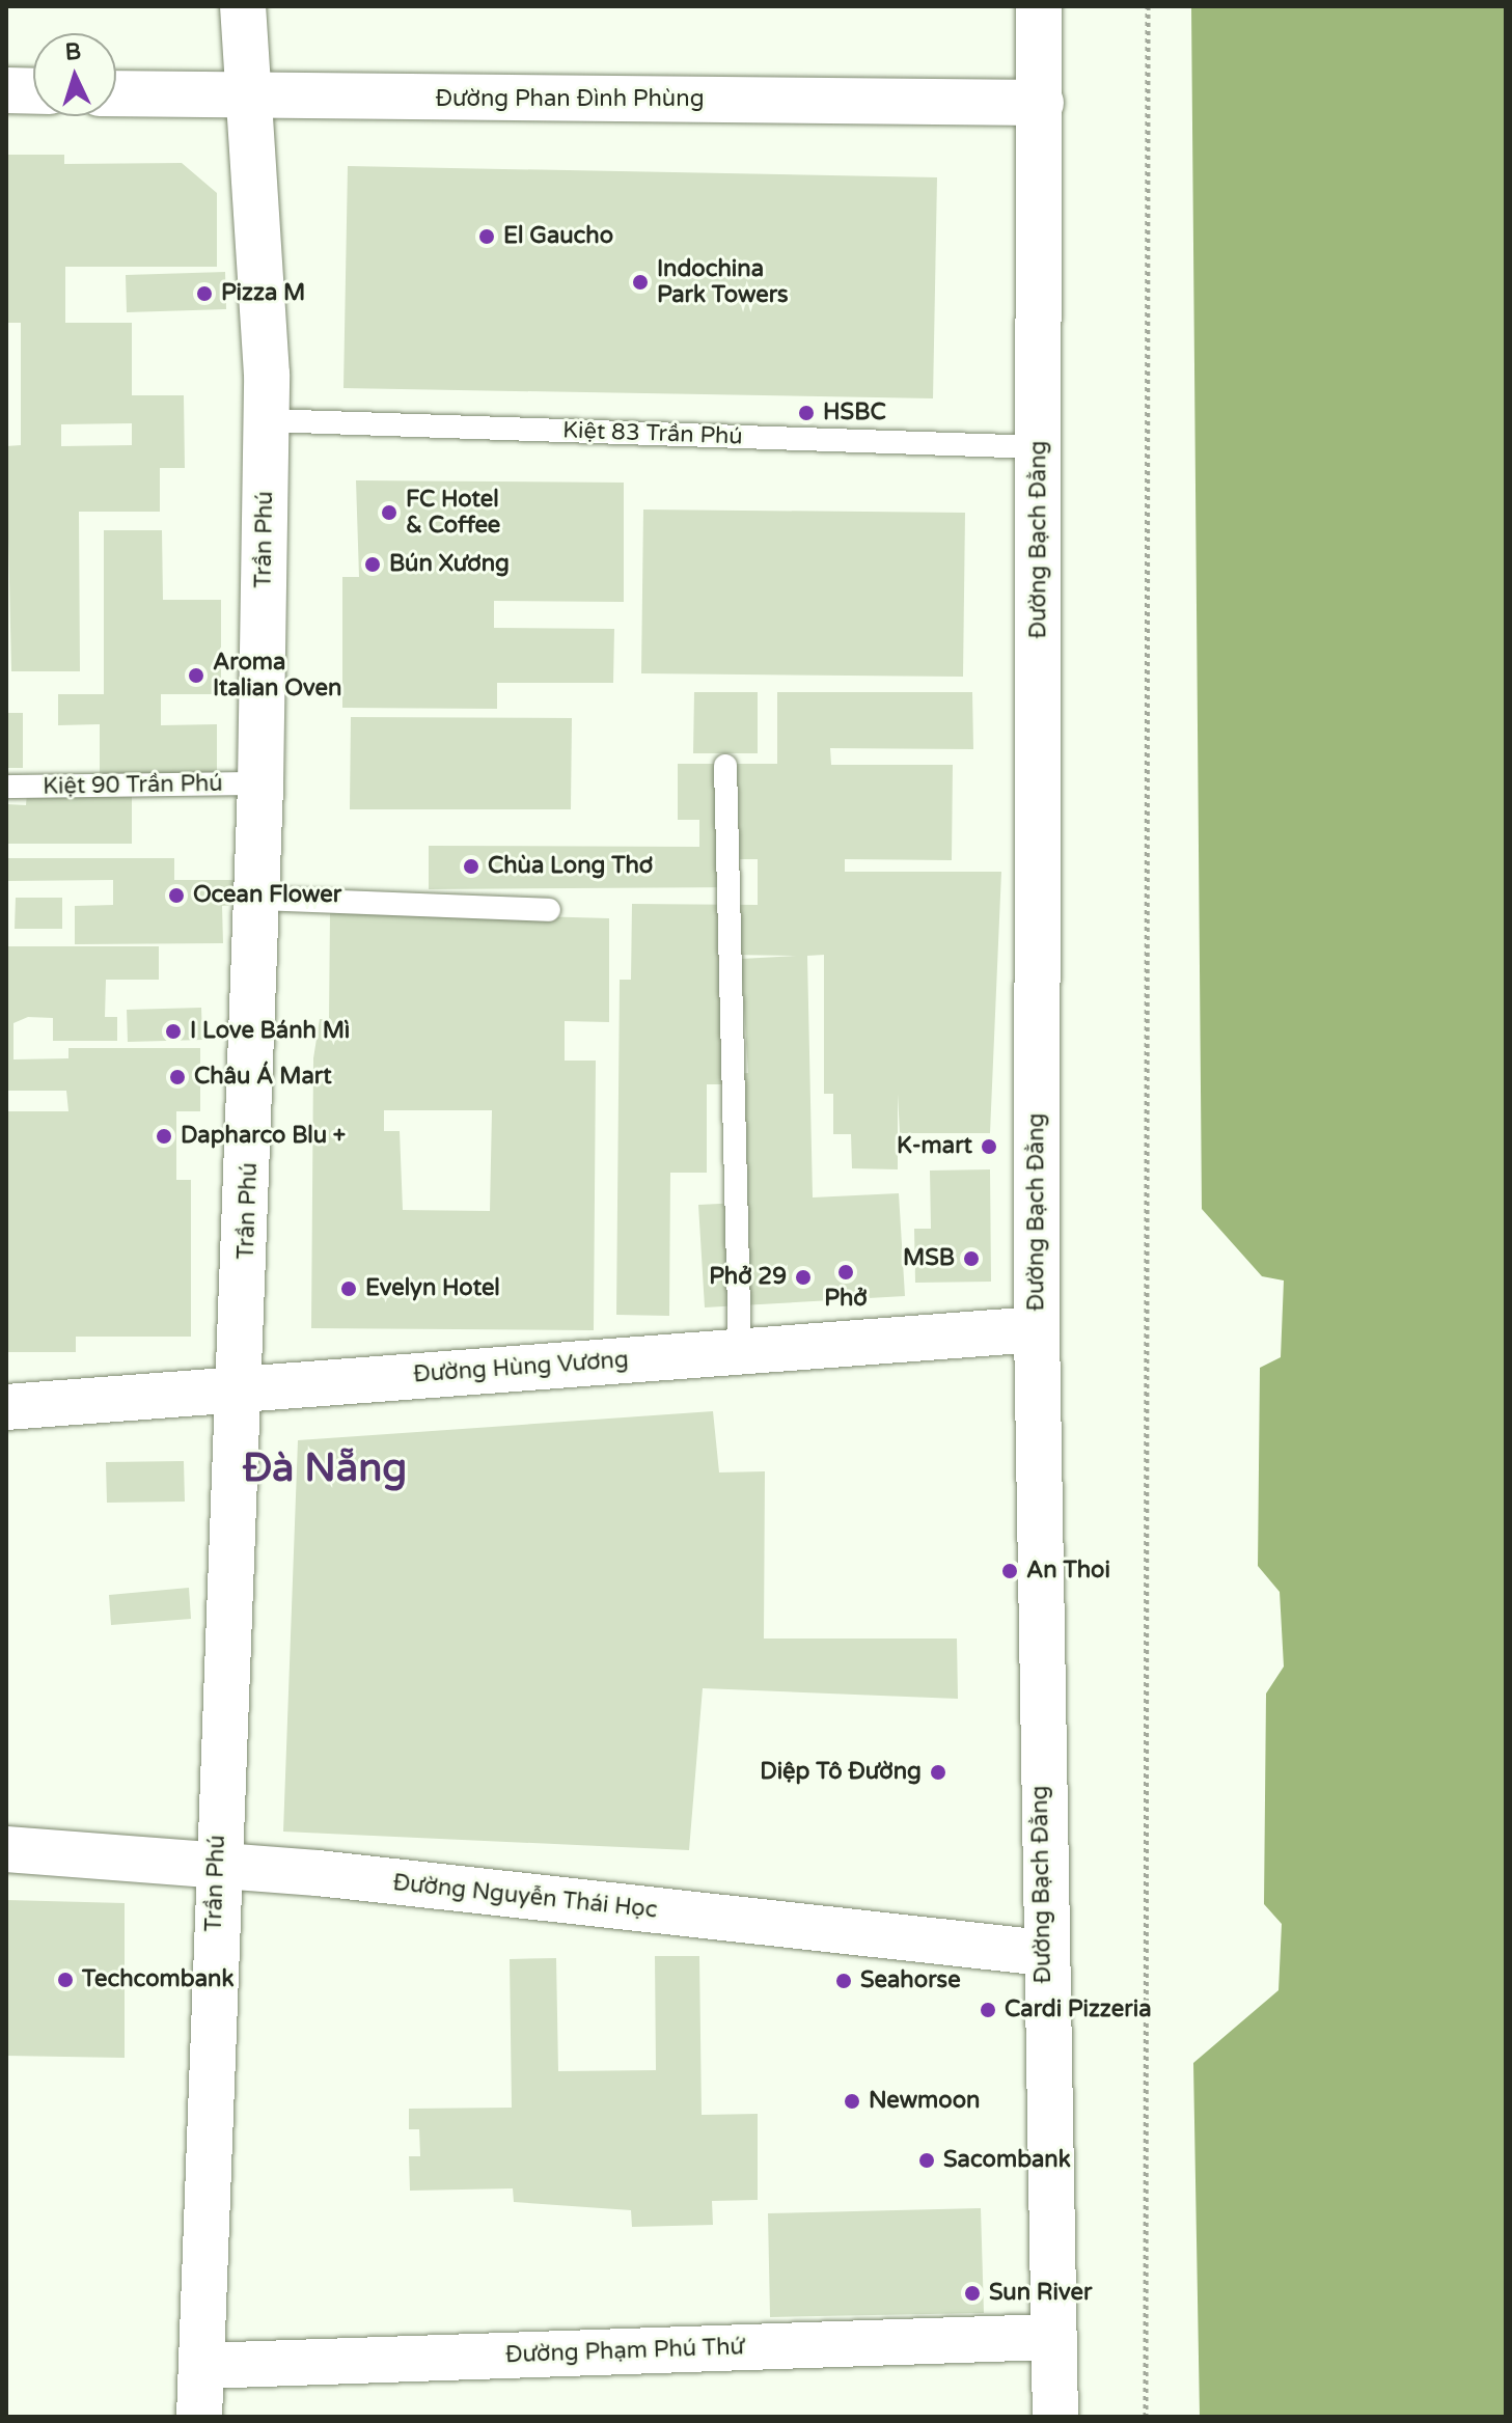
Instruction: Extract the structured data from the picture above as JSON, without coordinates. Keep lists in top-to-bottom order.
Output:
{
  "streets": {
    "main road": [
      "Đường Phan Đình Phùng",
      "Trần Phú",
      "Đường Bạch Đằng",
      "Đường Hùng Vương",
      "Đường Nguyễn Thái Học",
      "Đường Phạm Phú Thứ"
    ],
    "lane": ["Kiệt 83 Trần Phú", "Kiệt 90 Trần Phú"]
  },
  "crossings": [
    ["Đường Phan Đình Phùng", "Trần Phú"],
    ["Đường Phan Đình Phùng", "Đường Bạch Đằng"],
    ["Kiệt 83 Trần Phú", "Trần Phú"],
    ["Kiệt 83 Trần Phú", "Đường Bạch Đằng"],
    ["Trần Phú", "Kiệt 90 Trần Phú"],
    ["Trần Phú", "Đường Hùng Vương"],
    ["Trần Phú", "Đường Nguyễn Thái Học"],
    ["Trần Phú", "Đường Phạm Phú Thứ"],
    ["Đường Bạch Đằng", "Đường Hùng Vương"],
    ["Đường Bạch Đằng", "Đường Nguyễn Thái Học"],
    ["Đường Bạch Đằng", "Đường Phạm Phú Thứ"]
  ],
  "districts": ["Đà Nẵng"],
  "places": [
    "El Gaucho",
    "Indochina Park Towers",
    "Pizza M",
    "HSBC",
    "FC Hotel & Coffee",
    "Bún Xương",
    "Aroma Italian Oven",
    "Chùa Long Thơ",
    "Ocean Flower",
    "I Love Bánh Mì",
    "Châu Á Mart",
    "Dapharco Blu +",
    "K-mart",
    "MSB",
    "Phở",
    "Phở 29",
    "Evelyn Hotel",
    "An Thoi",
    "Diệp Tô Đường",
    "Techcombank",
    "Seahorse",
    "Cardi Pizzeria",
    "Newmoon",
    "Sacombank",
    "Sun River"
  ],
  "north": "top"
}
